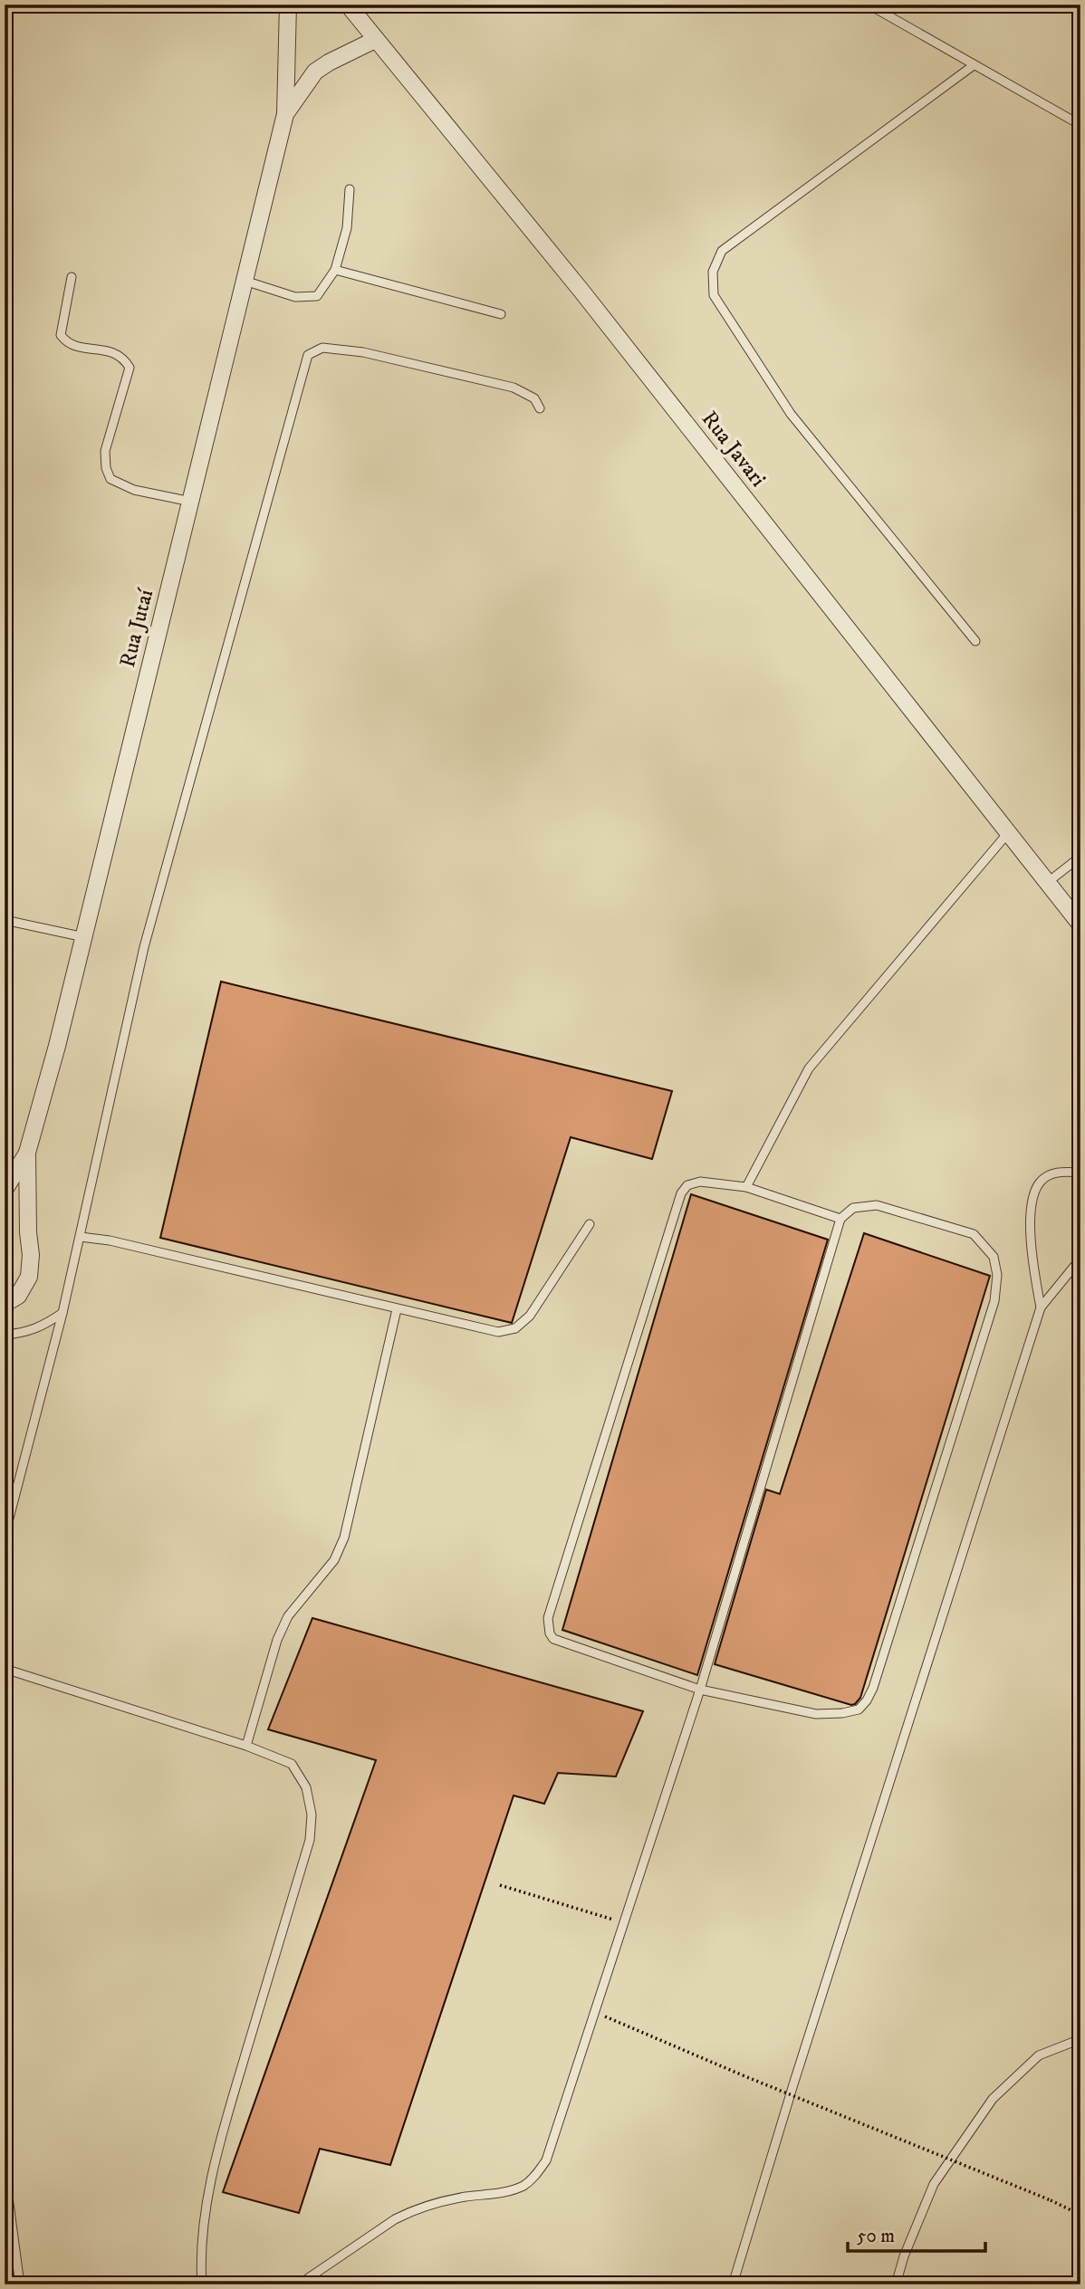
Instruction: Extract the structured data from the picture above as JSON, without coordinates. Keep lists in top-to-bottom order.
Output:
{
  "streets": {
    "street": ["Rua Javari", "Rua Jutaí"]
  },
  "crossings": [
    ["Rua Javari", "Rua Jutaí"]
  ],
  "scale_bar": "50 m"
}
